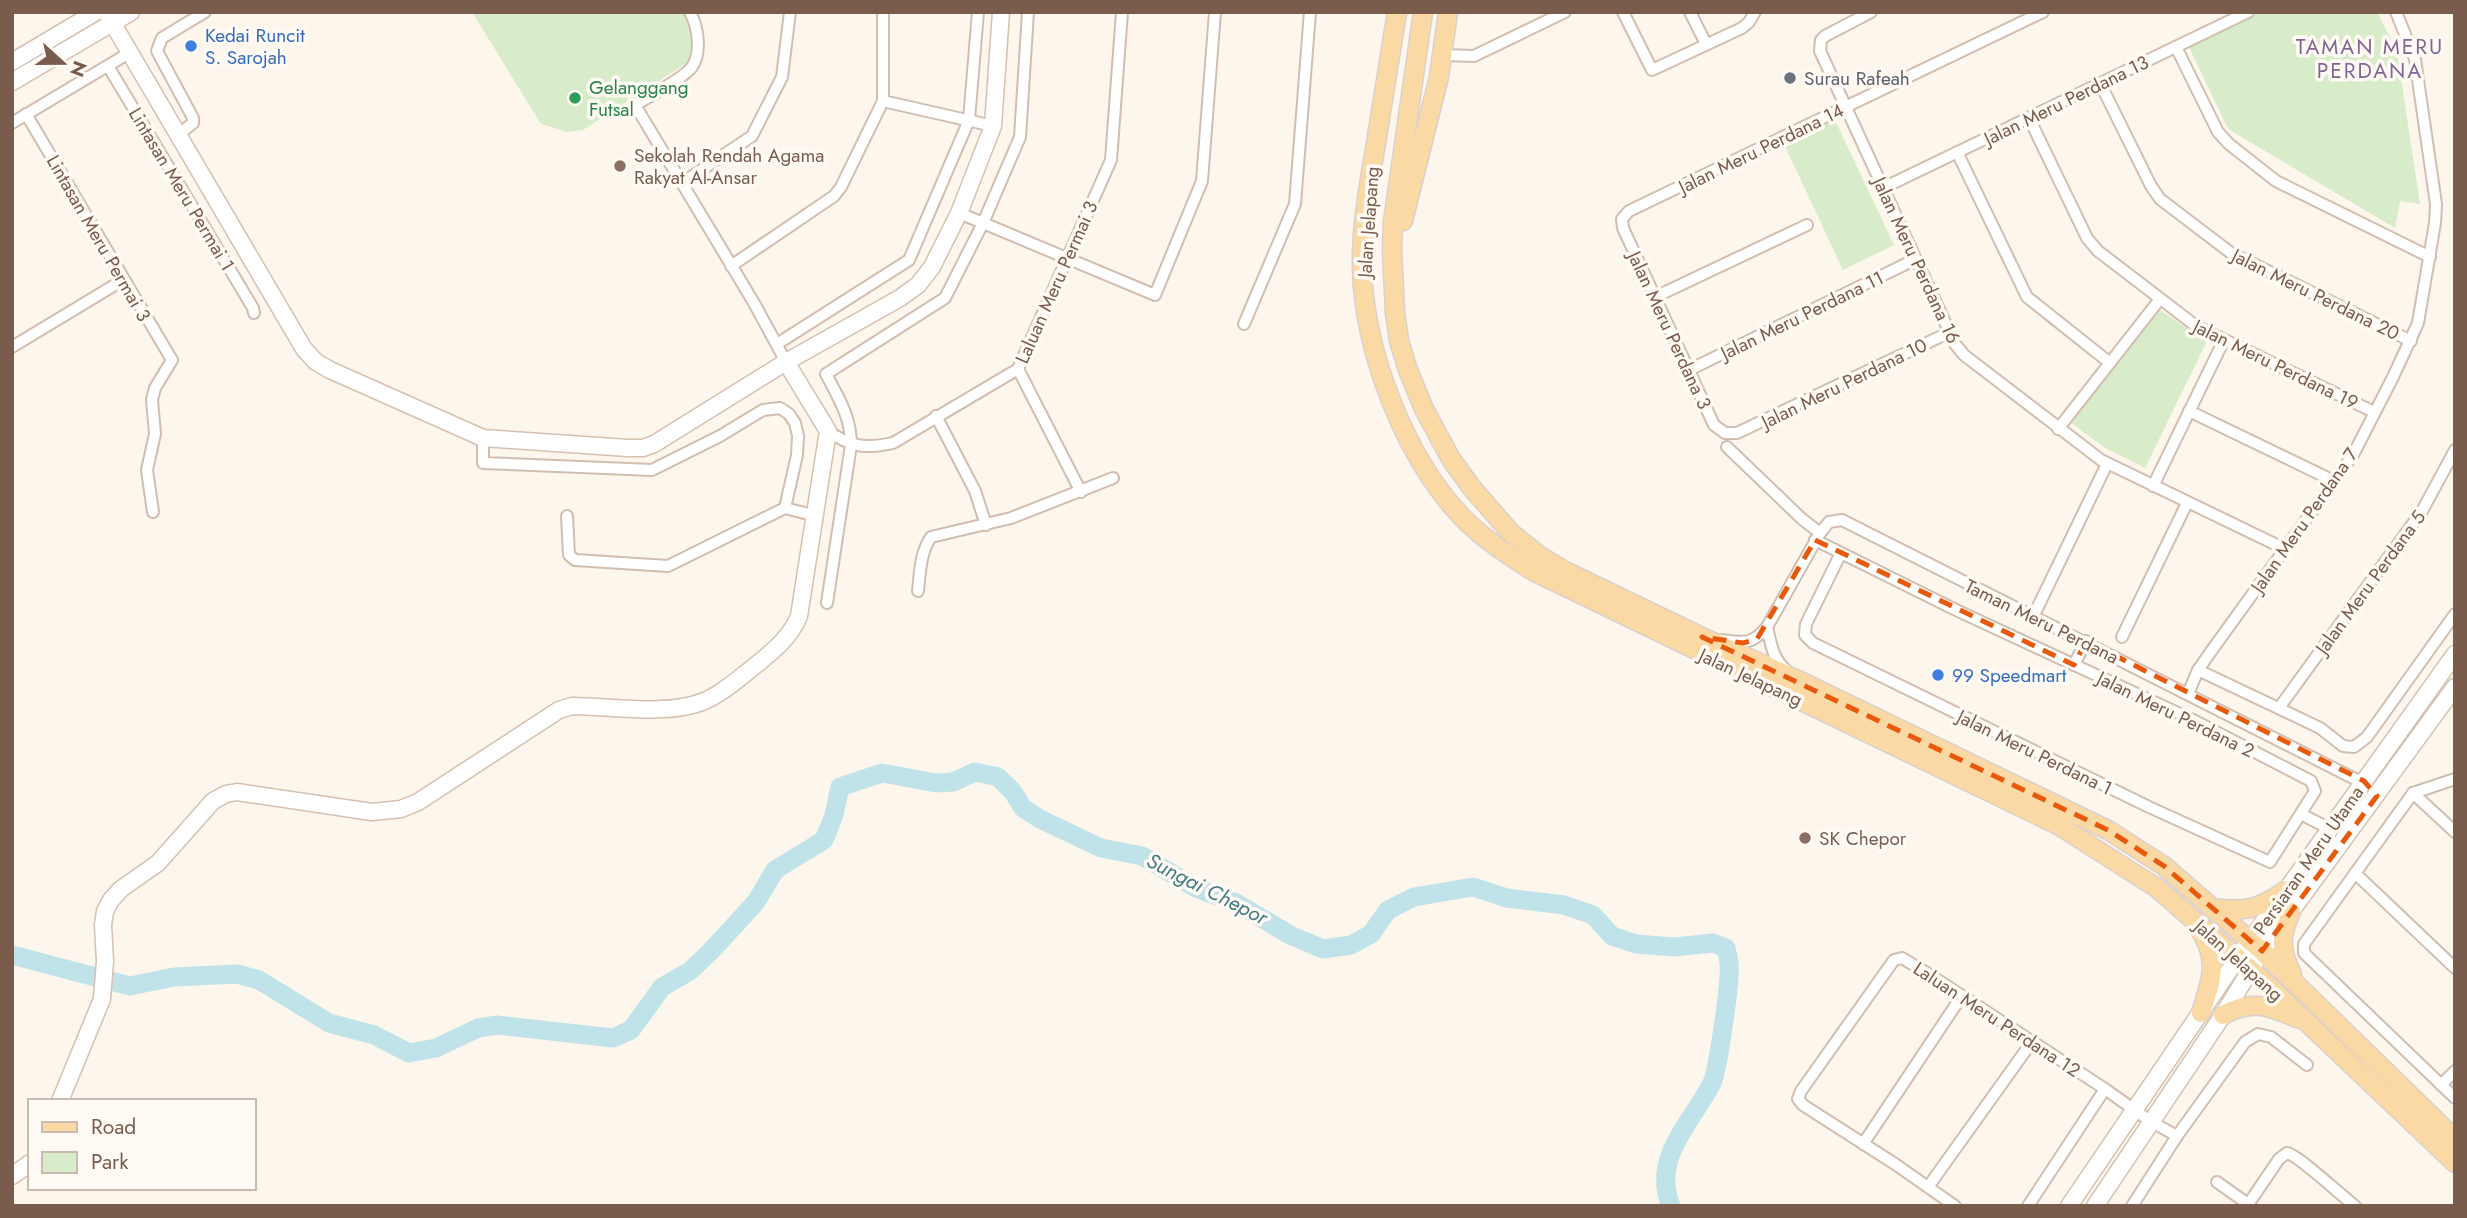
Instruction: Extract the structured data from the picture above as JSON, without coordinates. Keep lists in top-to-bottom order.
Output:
{
  "streets": {
    "main road": ["Jalan Jelapang"],
    "street": [
      "Jalan Meru Perdana 13",
      "Jalan Meru Perdana 14",
      "Lintasan Meru Permai 1",
      "Lintasan Meru Permai 3",
      "Jalan Meru Perdana 16",
      "Laluan Meru Permai 3",
      "Jalan Meru Perdana 20",
      "Jalan Meru Perdana 11",
      "Jalan Meru Perdana 3",
      "Jalan Meru Perdana 19",
      "Jalan Meru Perdana 10",
      "Jalan Meru Perdana 7",
      "Jalan Meru Perdana 5",
      "Taman Meru Perdana",
      "Jalan Meru Perdana 2",
      "Jalan Meru Perdana 1",
      "Persiaran Meru Utama",
      "Laluan Meru Perdana 12"
    ]
  },
  "crossings": [
    ["Jalan Meru Perdana 13", "Jalan Meru Perdana 16"],
    ["Jalan Meru Perdana 13", "Jalan Meru Perdana 20"],
    ["Jalan Meru Perdana 13", "Jalan Meru Perdana 19"],
    ["Jalan Meru Perdana 14", "Jalan Meru Perdana 16"],
    ["Jalan Meru Perdana 14", "Jalan Meru Perdana 3"],
    ["Jalan Jelapang", "Persiaran Meru Utama"],
    ["Jalan Meru Perdana 16", "Jalan Meru Perdana 11"],
    ["Jalan Meru Perdana 16", "Jalan Meru Perdana 10"],
    ["Jalan Meru Perdana 16", "Jalan Meru Perdana 7"],
    ["Jalan Meru Perdana 20", "Jalan Meru Perdana 7"],
    ["Jalan Meru Perdana 11", "Jalan Meru Perdana 3"],
    ["Jalan Meru Perdana 3", "Jalan Meru Perdana 10"],
    ["Jalan Meru Perdana 19", "Jalan Meru Perdana 7"],
    ["Jalan Meru Perdana 7", "Taman Meru Perdana"],
    ["Taman Meru Perdana", "Jalan Meru Perdana 2"],
    ["Taman Meru Perdana", "Persiaran Meru Utama"],
    ["Jalan Meru Perdana 2", "Jalan Meru Perdana 1"],
    ["Persiaran Meru Utama", "Laluan Meru Perdana 12"]
  ],
  "districts": ["TAMAN MERU PERDANA"],
  "water": ["Sungai Chepor"],
  "places": [
    "Kedai Runcit S. Sarojah",
    "Surau Rafeah",
    "Gelanggang Futsal",
    "Sekolah Rendah Agama Rakyat Al-Ansar",
    "99 Speedmart",
    "SK Chepor"
  ],
  "legend": ["Road", "Park"],
  "north": "right"
}
